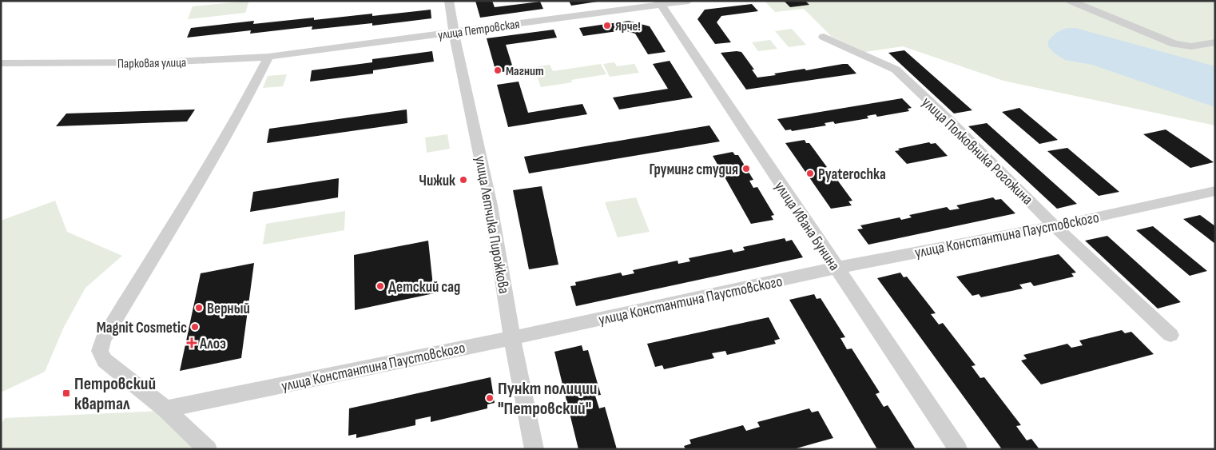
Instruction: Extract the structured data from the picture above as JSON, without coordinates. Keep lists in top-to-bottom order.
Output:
{
  "streets": {
    "street": [
      "улица Петровская",
      "Парковая улица",
      "улица Полковника Рогожина",
      "улица Летчика Пирожкова",
      "улица Ивана Бунина",
      "улица Константина Паустовского"
    ]
  },
  "crossings": [
    ["улица Петровская", "Парковая улица"],
    ["улица Петровская", "улица Летчика Пирожкова"],
    ["улица Петровская", "улица Ивана Бунина"],
    ["улица Полковника Рогожина", "улица Константина Паустовского"],
    ["улица Летчика Пирожкова", "улица Константина Паустовского"],
    ["улица Ивана Бунина", "улица Константина Паустовского"]
  ],
  "places": {
    "other": [
      "Ярче!",
      "Магнит",
      "Груминг студия",
      "Pyaterochka",
      "Чижик",
      "Детский сад",
      "Верный",
      "Magnit Cosmetic",
      "Пункт полиции \"Петровский\""
    ],
    "health": ["Алоэ"],
    "transit": ["Петровский квартал"]
  }
}
